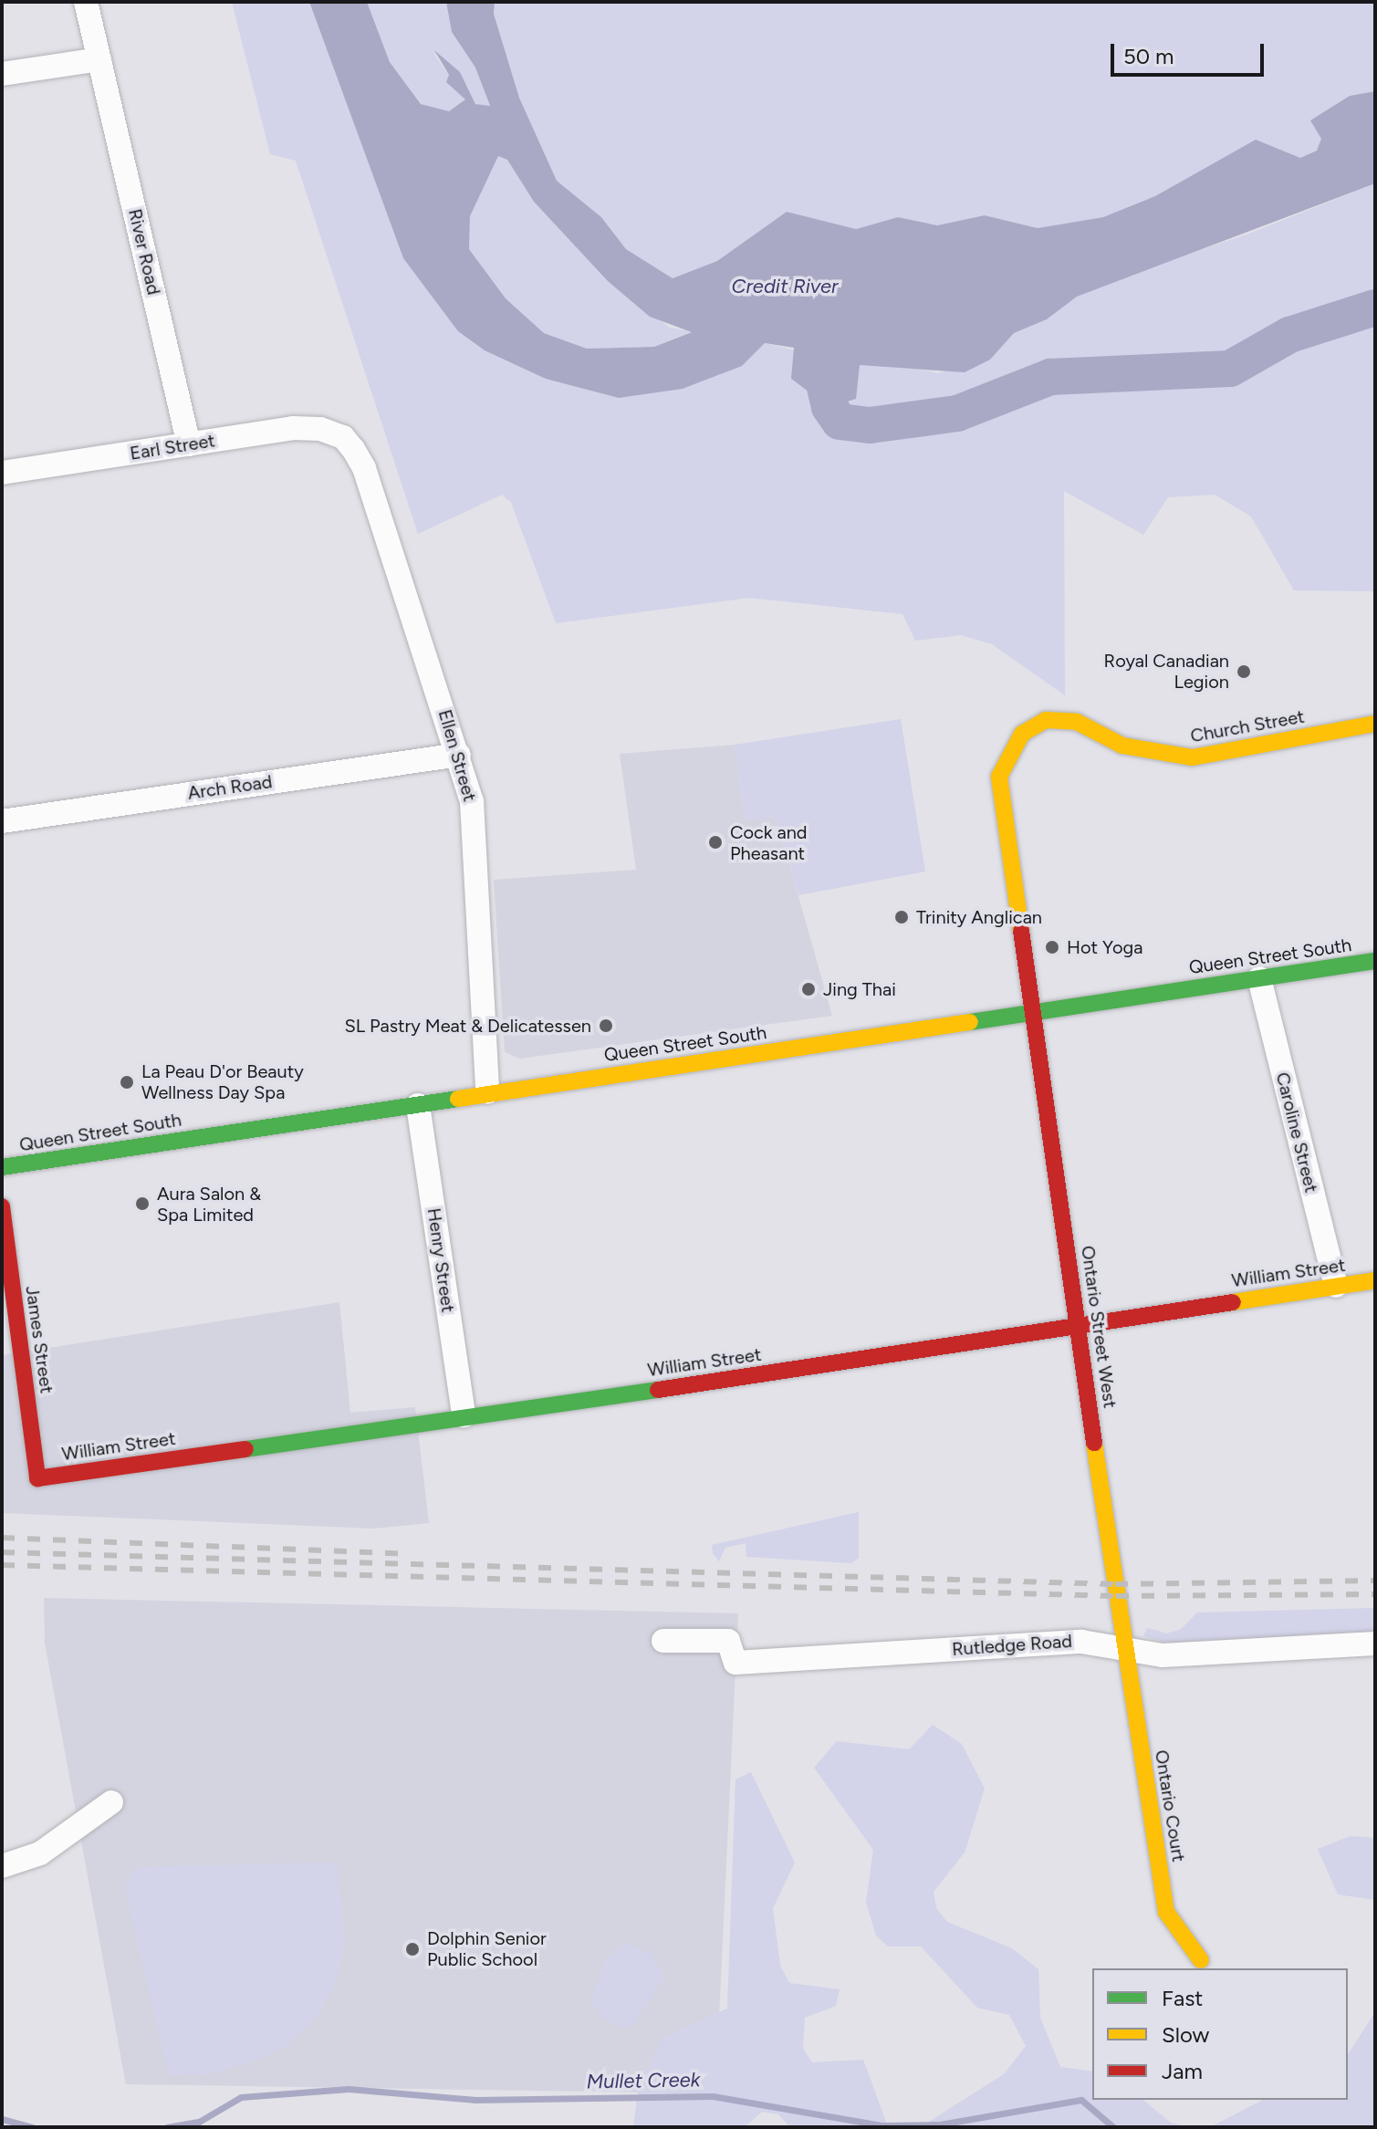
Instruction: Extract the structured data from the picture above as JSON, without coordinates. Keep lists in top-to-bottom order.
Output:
{
  "streets": {
    "street": [
      "River Road",
      "Earl Street",
      "Church Street",
      "Ellen Street",
      "Arch Road",
      "Queen Street South",
      "Caroline Street",
      "Henry Street",
      "William Street",
      "Ontario Street West",
      "James Street",
      "Rutledge Road",
      "Ontario Court"
    ]
  },
  "crossings": [
    ["River Road", "Earl Street"],
    ["Earl Street", "Ellen Street"],
    ["Church Street", "Ontario Street West"],
    ["Ellen Street", "Arch Road"],
    ["Ellen Street", "Queen Street South"],
    ["Queen Street South", "Caroline Street"],
    ["Queen Street South", "Henry Street"],
    ["Queen Street South", "Ontario Street West"],
    ["Caroline Street", "William Street"],
    ["Henry Street", "William Street"],
    ["William Street", "Ontario Street West"],
    ["William Street", "James Street"],
    ["Ontario Street West", "Rutledge Road"],
    ["Ontario Street West", "Ontario Court"],
    ["Rutledge Road", "Ontario Court"]
  ],
  "water": ["Credit River", "Mullet Creek"],
  "places": [
    "Royal Canadian Legion",
    "Cock and Pheasant",
    "Trinity Anglican",
    "Hot Yoga",
    "Jing Thai",
    "SL Pastry Meat & Delicatessen",
    "La Peau D'or Beauty Wellness Day Spa",
    "Aura Salon & Spa Limited",
    "Dolphin Senior Public School"
  ],
  "legend": ["Fast", "Slow", "Jam"],
  "scale_bar": "50 m"
}
